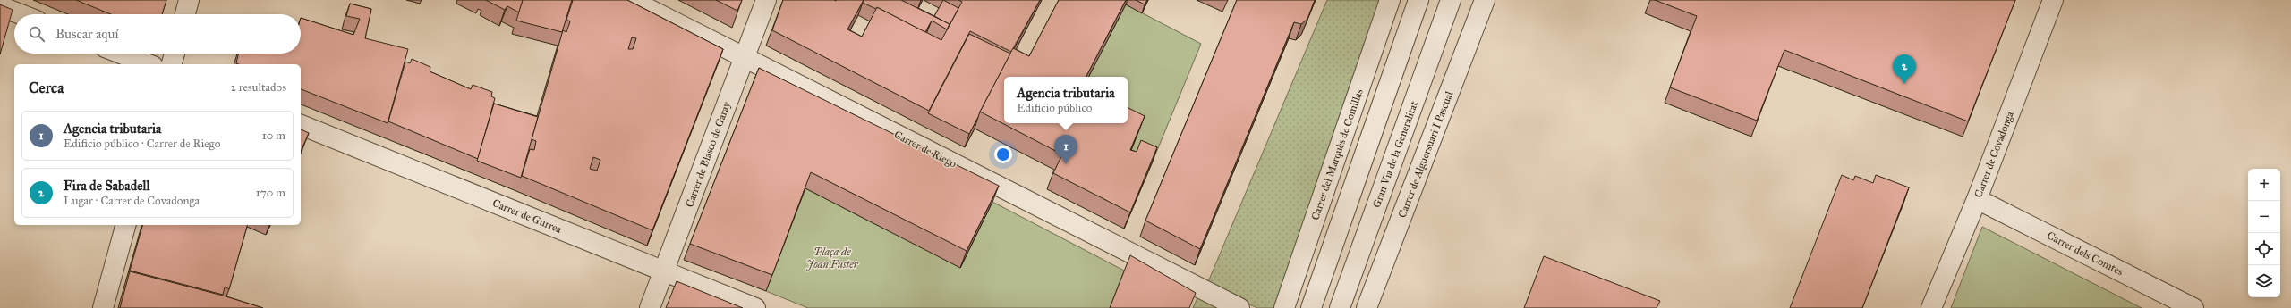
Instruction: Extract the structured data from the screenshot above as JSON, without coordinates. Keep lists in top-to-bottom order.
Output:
{
  "streets": {
    "street": [
      "Carrer de Riego",
      "Carrer de Blasco de Garay",
      "Carrer del Marquès de Comillas",
      "Gran Via de la Generalitat",
      "Carrer de Alguersuari I Pascual",
      "Carrer de Covadonga",
      "Carrer de Gurrea",
      "Carrer dels Comtes"
    ]
  },
  "crossings": [
    ["Carrer de Riego", "Carrer de Blasco de Garay"],
    ["Carrer de Blasco de Garay", "Carrer de Gurrea"],
    ["Carrer de Covadonga", "Carrer dels Comtes"]
  ],
  "parks": ["Plaça de Joan Fuster"],
  "page": {
    "search": "Buscar aquí",
    "pins": ["2", "1"],
    "heading": ["Cerca", "2 resultados"],
    "popup": ["Agencia tributaria", "Edificio público"],
    "list": [
      {
        "mark": "1",
        "name": "Agencia tributaria",
        "note": "Edificio público · Carrer de Riego",
        "value": "10 m"
      },
      {
        "mark": "2",
        "name": "Fira de Sabadell",
        "note": "Lugar · Carrer de Covadonga",
        "value": "170 m"
      }
    ],
    "map_buttons": ["+", "−"]
  }
}
